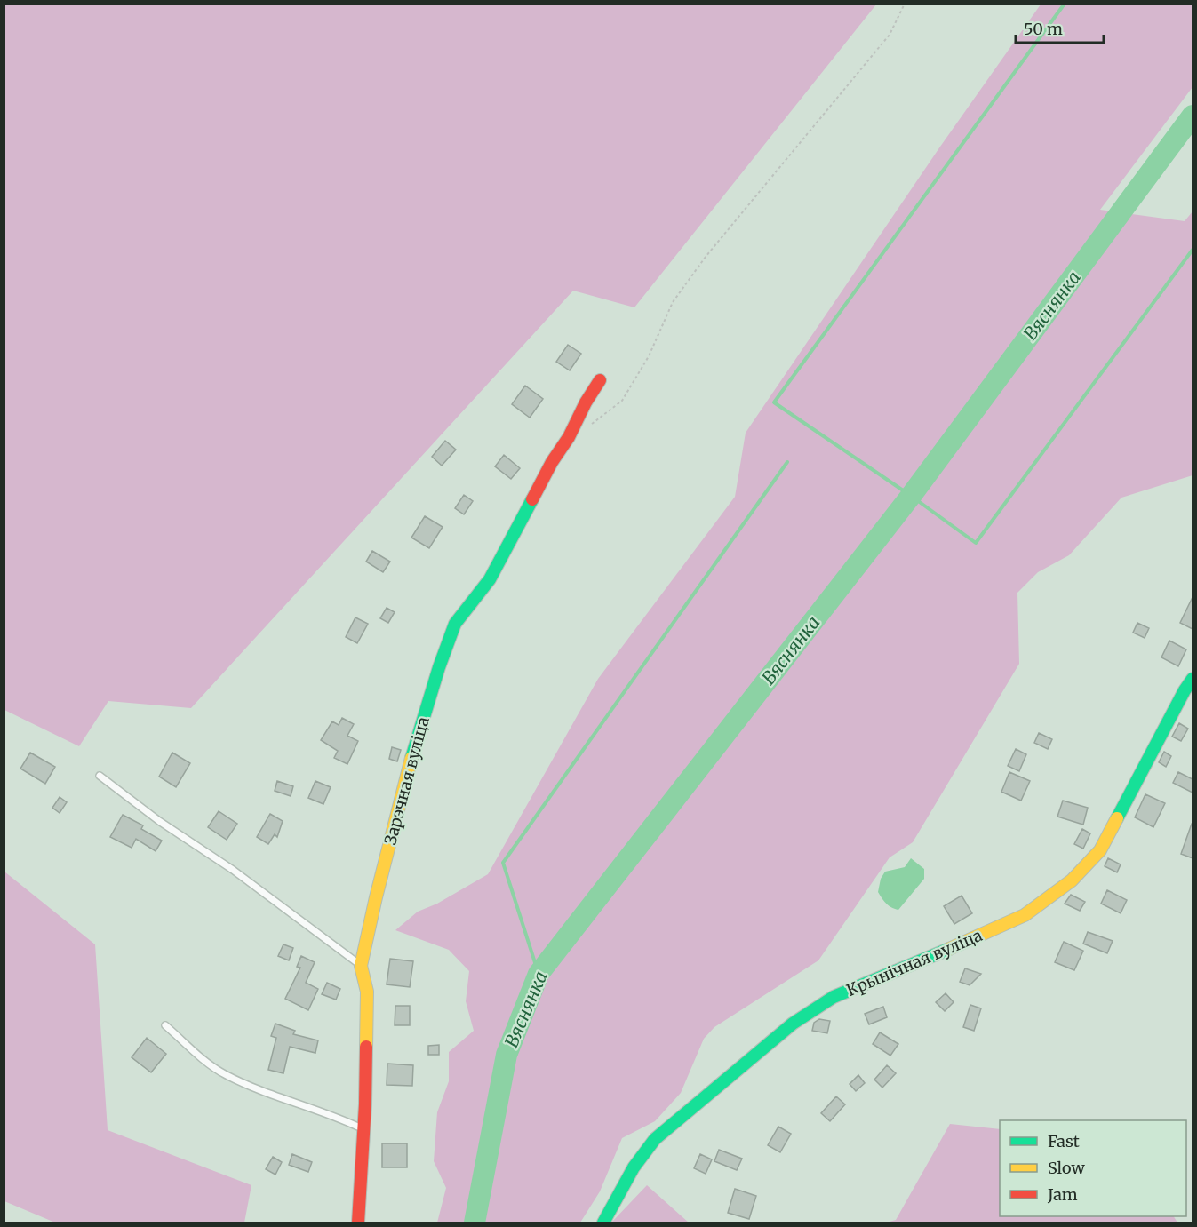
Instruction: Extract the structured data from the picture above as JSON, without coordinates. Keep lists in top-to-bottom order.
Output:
{
  "streets": {
    "street": ["Зарэчная вуліца", "Крынічная вуліца"]
  },
  "water": ["Вяснянка"],
  "legend": ["Fast", "Slow", "Jam"],
  "scale_bar": "50 m"
}
